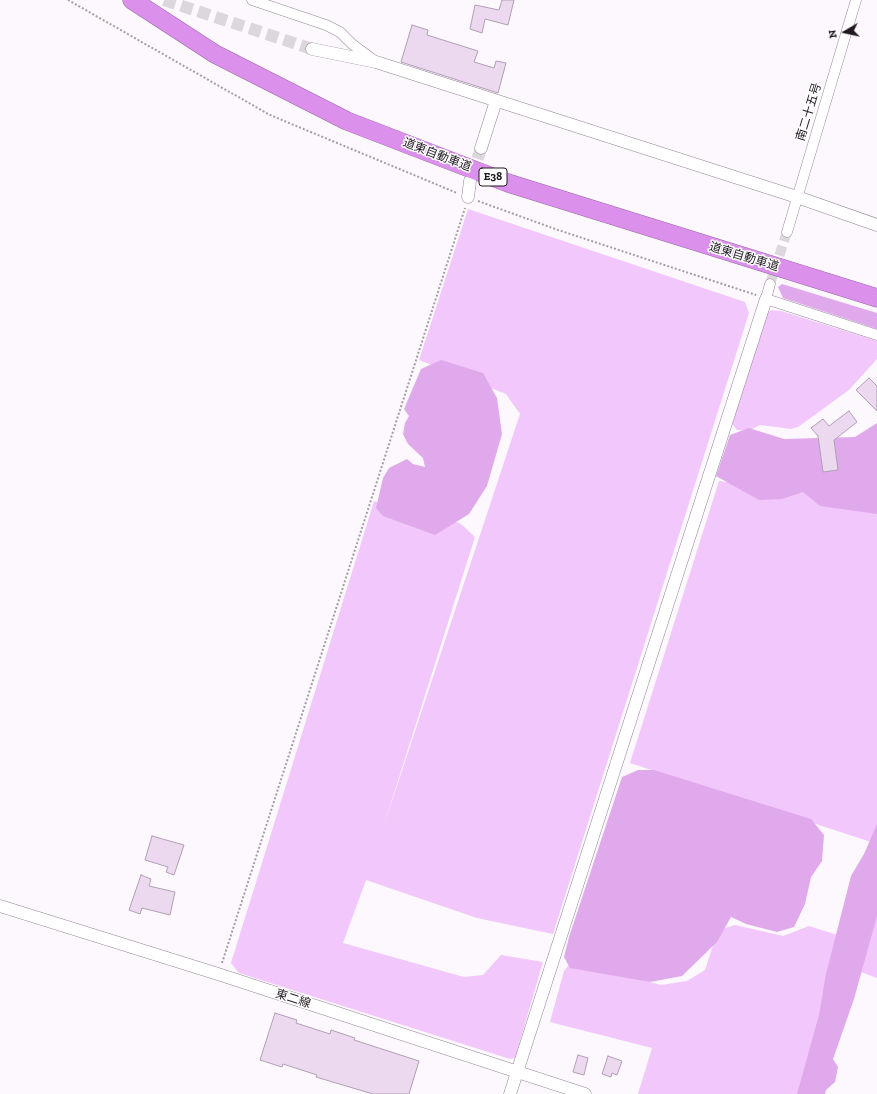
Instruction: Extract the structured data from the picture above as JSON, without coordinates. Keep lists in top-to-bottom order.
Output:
{
  "streets": {
    "highway": ["道東自動車道", "E38"],
    "street": ["南二十五号", "東二線"]
  },
  "north": "left"
}
